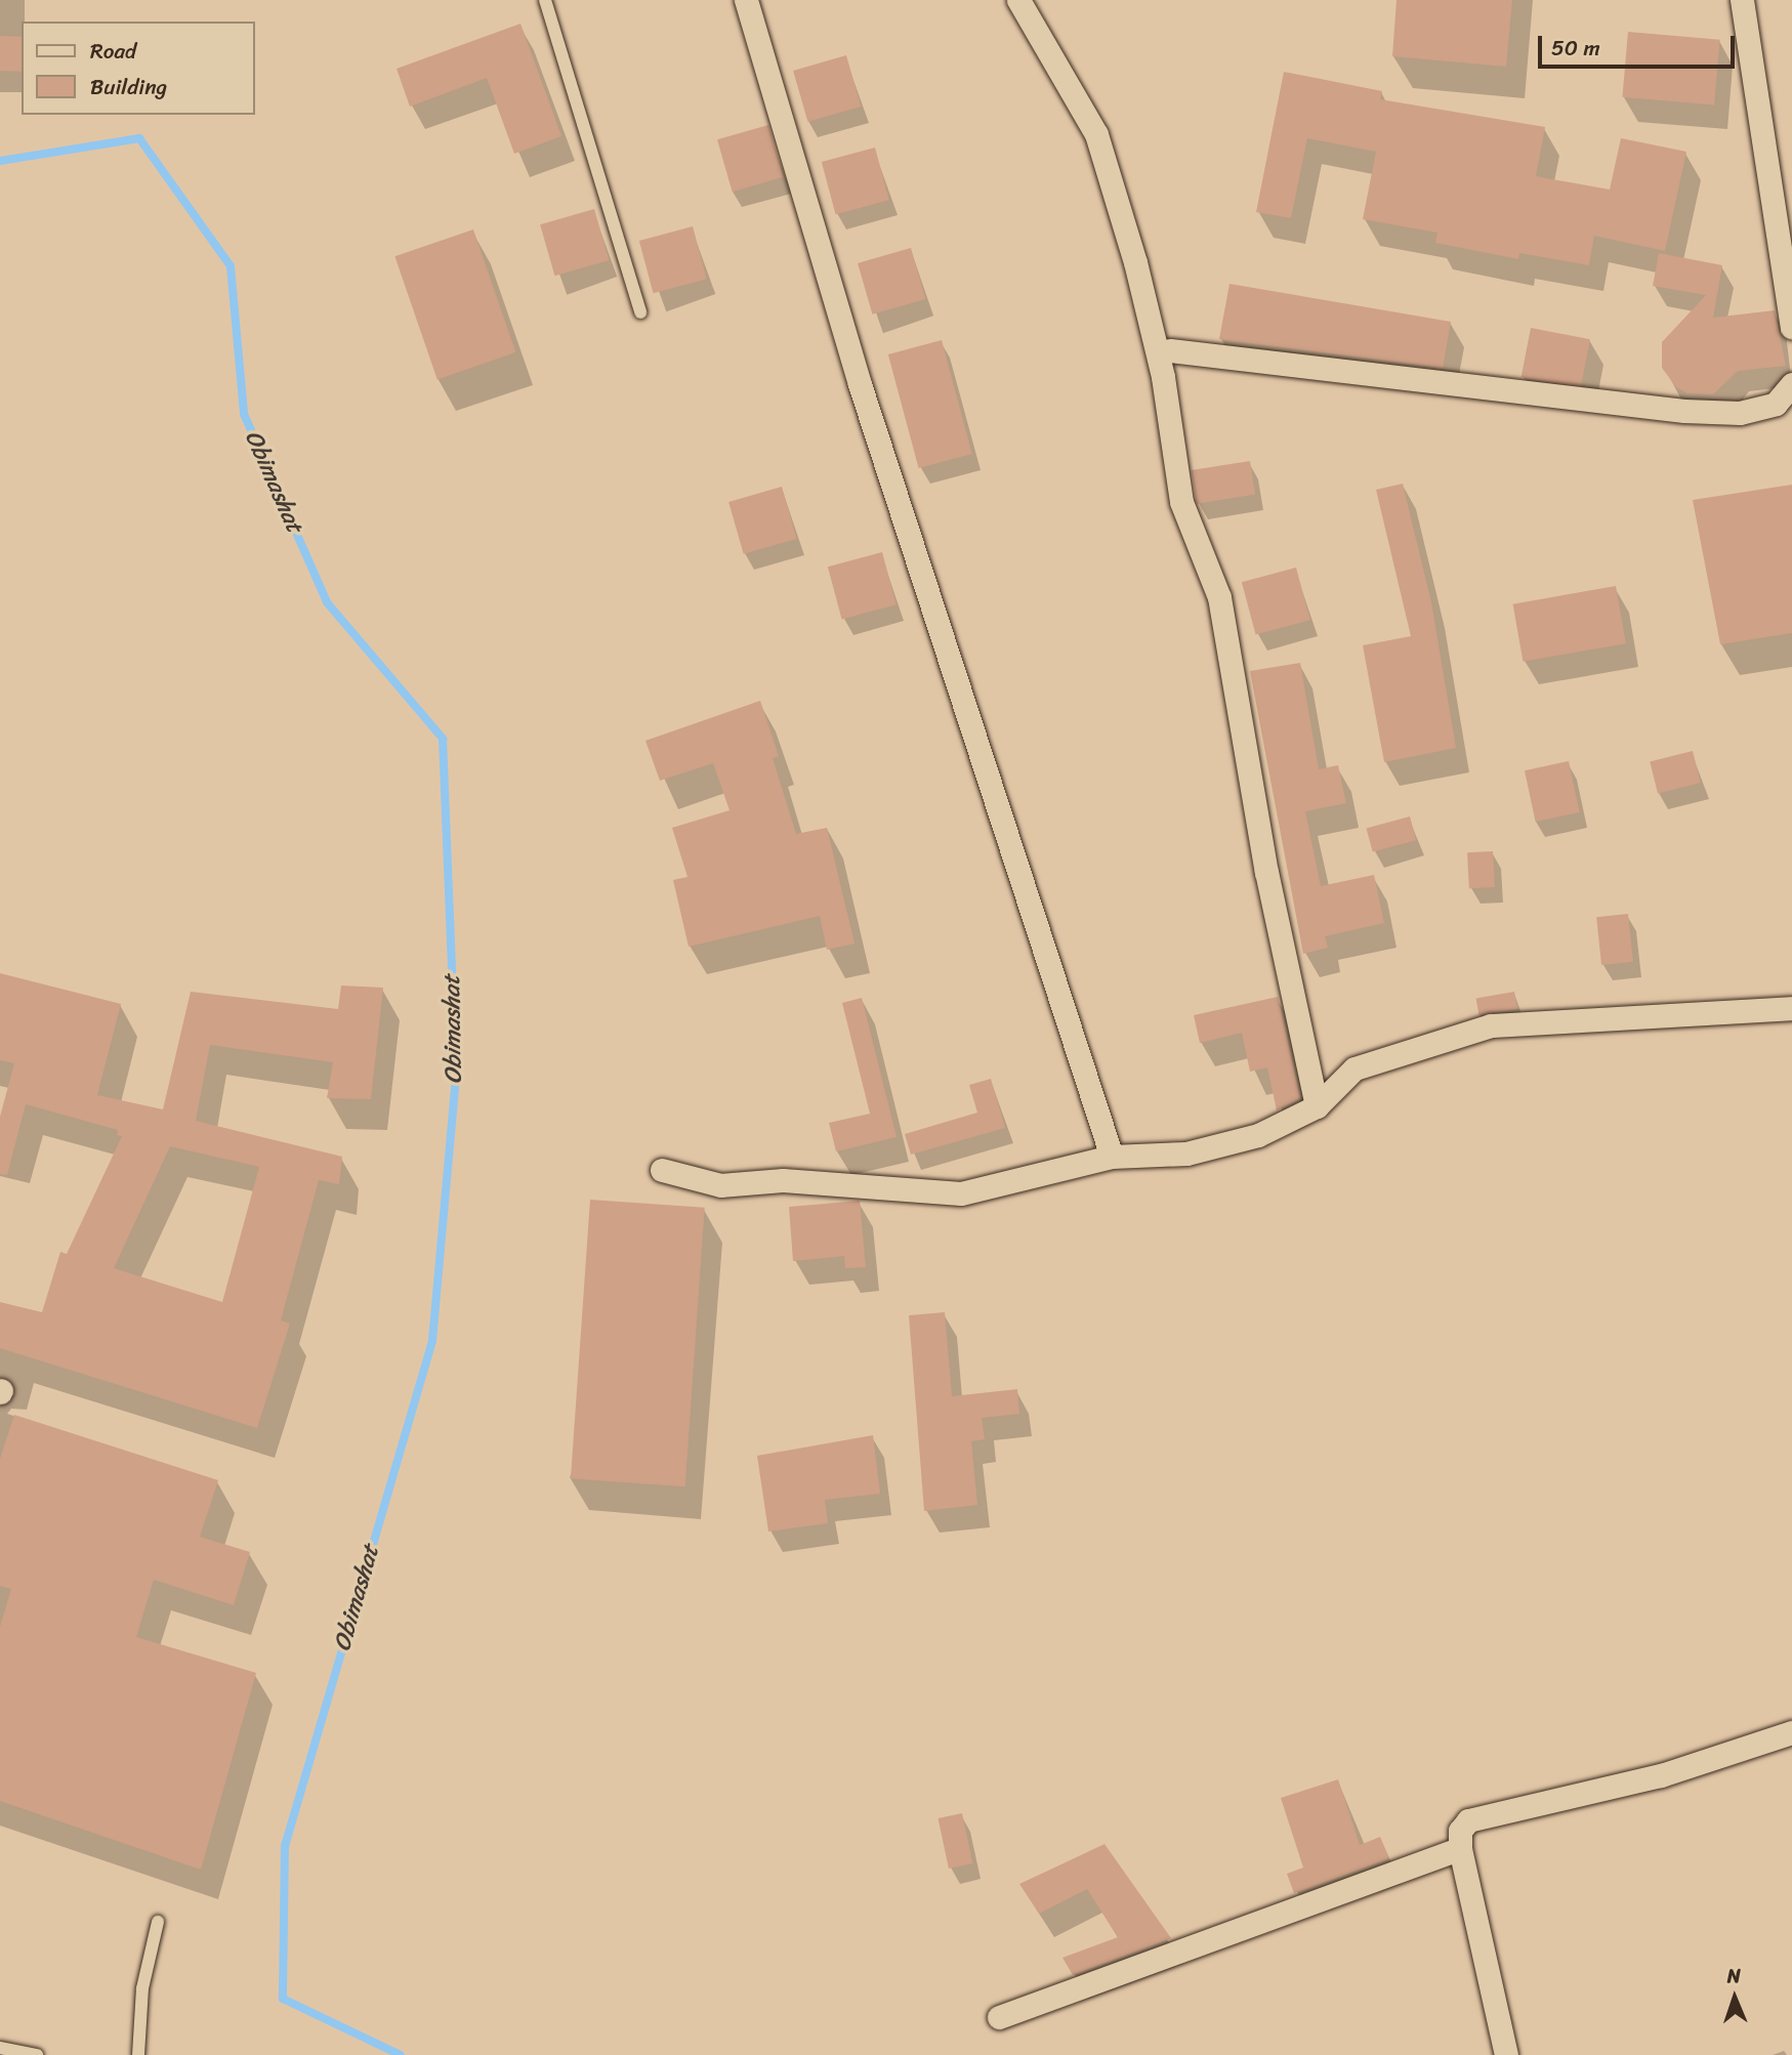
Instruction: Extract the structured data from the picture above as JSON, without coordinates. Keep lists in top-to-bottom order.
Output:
{
  "water": ["Obimashat"],
  "legend": ["Road", "Building"],
  "scale_bar": "50 m",
  "north": "top"
}
